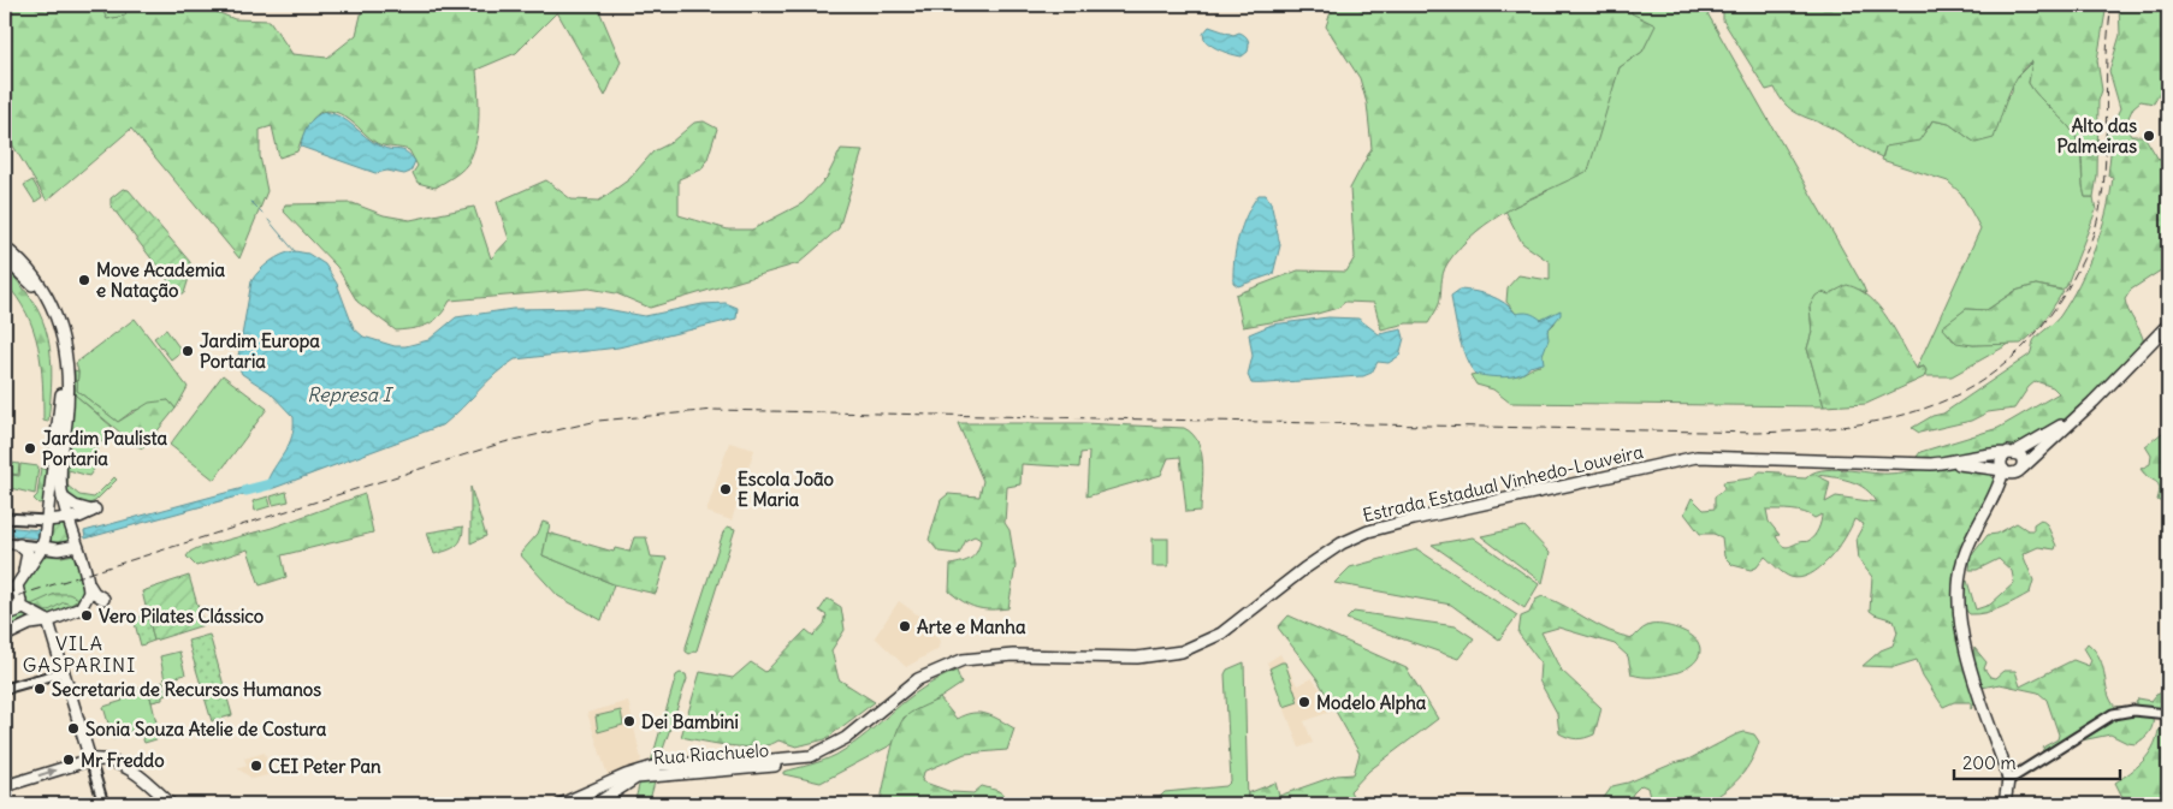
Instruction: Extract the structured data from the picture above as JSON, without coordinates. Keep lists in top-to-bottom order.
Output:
{
  "streets": {
    "main road": ["Estrada Estadual Vinhedo-Louveira", "Rua Riachuelo"]
  },
  "crossings": [
    ["Estrada Estadual Vinhedo-Louveira", "Rua Riachuelo"]
  ],
  "districts": ["VILA GASPARINI"],
  "water": ["Represa I"],
  "places": [
    "Alto das Palmeiras",
    "Move Academia e Natação",
    "Jardim Europa Portaria",
    "Jardim Paulista Portaria",
    "Escola João E Maria",
    "Vero Pilates Clássico",
    "Arte e Manha",
    "Secretaria de Recursos Humanos",
    "Modelo Alpha",
    "Dei Bambini",
    "Sonia Souza Atelie de Costura",
    "Mr Freddo",
    "CEI Peter Pan"
  ],
  "scale_bar": "200 m"
}
